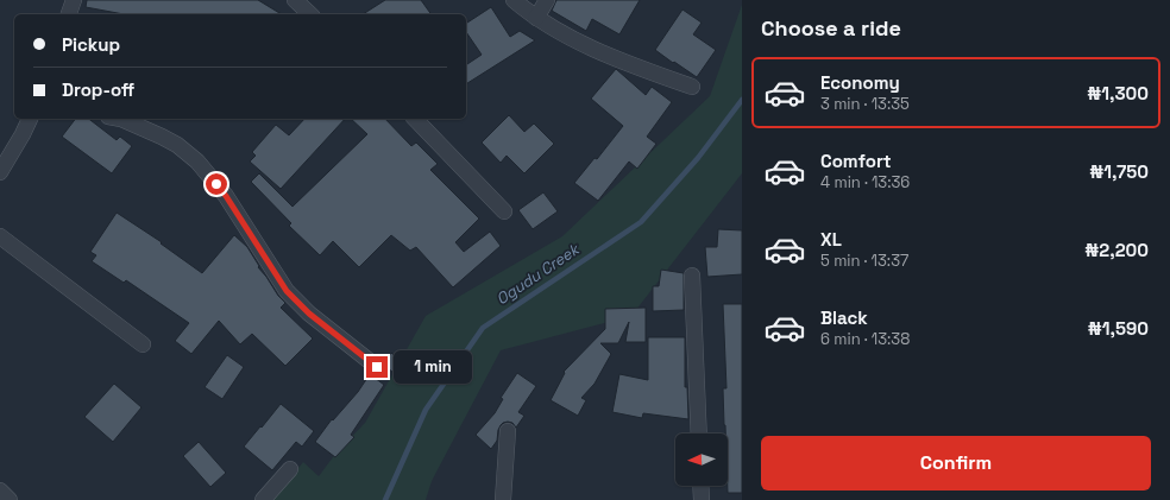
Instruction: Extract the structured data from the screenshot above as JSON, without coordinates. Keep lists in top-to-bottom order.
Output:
{
  "water": ["Ogudu Creek"],
  "north": "left",
  "page": {
    "heading": "Choose a ride",
    "banner": ["Pickup", "Drop-off"],
    "list": [
      {
        "name": "Economy",
        "note": "3 min · 13:35",
        "value": "₦1,300"
      },
      {
        "name": "Comfort",
        "note": "4 min · 13:36",
        "value": "₦1,750"
      },
      {
        "name": "XL",
        "note": "5 min · 13:37",
        "value": "₦2,200"
      },
      {
        "name": "Black",
        "note": "6 min · 13:38",
        "value": "₦1,590"
      }
    ],
    "bubble": "1 min",
    "buttons": "Confirm"
  }
}
